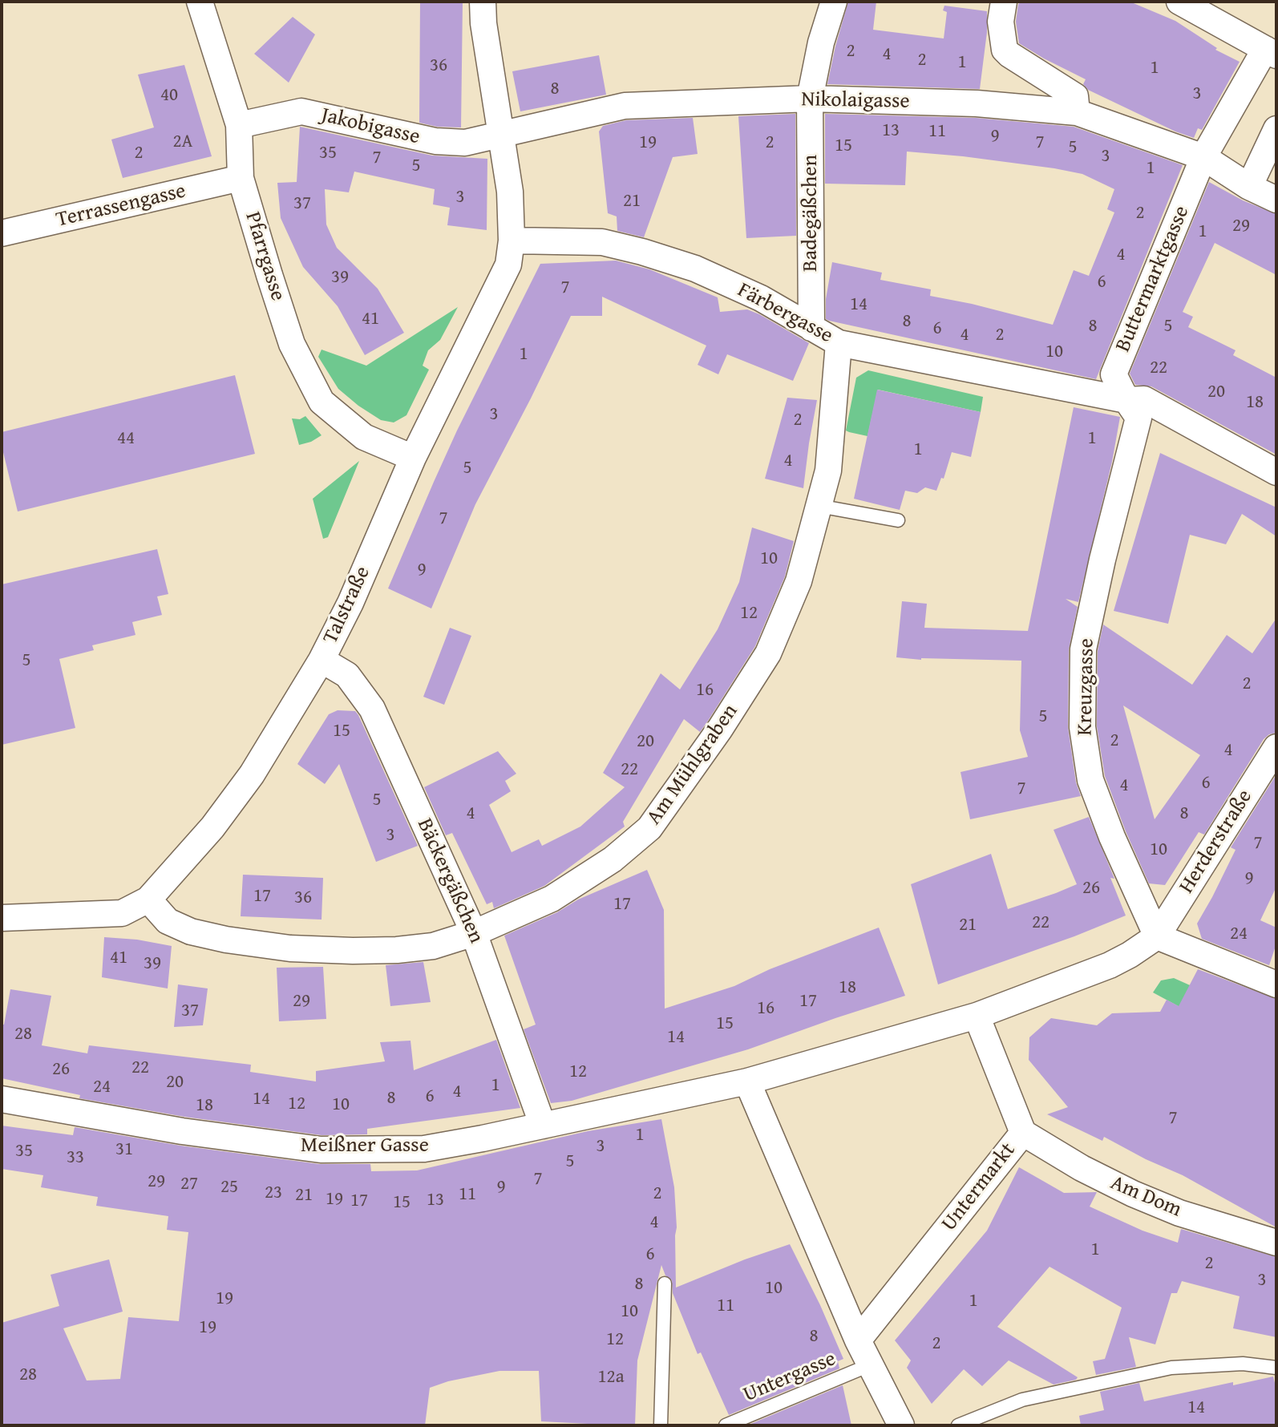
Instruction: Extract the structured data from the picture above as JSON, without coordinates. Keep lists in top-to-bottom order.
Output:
{
  "streets": {
    "street": [
      "Nikolaigasse",
      "Jakobigasse",
      "Terrassengasse",
      "Badegäßchen",
      "Pfarrgasse",
      "Buttermarktgasse",
      "Färbergasse",
      "Talstraße",
      "Kreuzgasse",
      "Am Mühlgraben",
      "Herderstraße",
      "Bäckergäßchen",
      "Meißner Gasse",
      "Untermarkt",
      "Am Dom"
    ],
    "lane": ["Untergasse"]
  },
  "crossings": [
    ["Nikolaigasse", "Jakobigasse"],
    ["Nikolaigasse", "Badegäßchen"],
    ["Nikolaigasse", "Buttermarktgasse"],
    ["Nikolaigasse", "Talstraße"],
    ["Jakobigasse", "Pfarrgasse"],
    ["Jakobigasse", "Talstraße"],
    ["Terrassengasse", "Pfarrgasse"],
    ["Badegäßchen", "Färbergasse"],
    ["Pfarrgasse", "Talstraße"],
    ["Buttermarktgasse", "Färbergasse"],
    ["Buttermarktgasse", "Kreuzgasse"],
    ["Färbergasse", "Talstraße"],
    ["Färbergasse", "Kreuzgasse"],
    ["Färbergasse", "Am Mühlgraben"],
    ["Talstraße", "Am Mühlgraben"],
    ["Talstraße", "Bäckergäßchen"],
    ["Kreuzgasse", "Herderstraße"],
    ["Am Mühlgraben", "Bäckergäßchen"],
    ["Bäckergäßchen", "Meißner Gasse"],
    ["Untermarkt", "Am Dom"]
  ],
  "house_numbers": [
    "2",
    "4",
    "2",
    "1",
    "36",
    "1",
    "8",
    "3",
    "40",
    "13",
    "11",
    "9",
    "2A",
    "19",
    "2",
    "7",
    "15",
    "5",
    "2",
    "35",
    "3",
    "7",
    "5",
    "1",
    "3",
    "21",
    "37",
    "2",
    "29",
    "1",
    "4",
    "39",
    "6",
    "7",
    "14",
    "41",
    "8",
    "8",
    "5",
    "6",
    "4",
    "2",
    "10",
    "1",
    "22",
    "20",
    "18",
    "3",
    "2",
    "44",
    "1",
    "1",
    "4",
    "5",
    "7",
    "10",
    "9",
    "12",
    "5",
    "2",
    "16",
    "5",
    "15",
    "2",
    "20",
    "4",
    "22",
    "6",
    "4",
    "7",
    "5",
    "4",
    "8",
    "3",
    "7",
    "10",
    "9",
    "26",
    "17",
    "36",
    "17",
    "22",
    "21",
    "24",
    "41",
    "39",
    "18",
    "29",
    "17",
    "16",
    "37",
    "15",
    "28",
    "14",
    "22",
    "26",
    "12",
    "20",
    "1",
    "24",
    "4",
    "6",
    "8",
    "14",
    "12",
    "10",
    "18",
    "7",
    "1",
    "3",
    "31",
    "35",
    "33",
    "5",
    "7",
    "29",
    "27",
    "25",
    "9",
    "23",
    "2",
    "11",
    "21",
    "19",
    "13",
    "17",
    "15",
    "4",
    "1",
    "6",
    "2",
    "3",
    "8",
    "10",
    "19",
    "1",
    "11",
    "10",
    "19",
    "8",
    "12",
    "2",
    "28",
    "12a",
    "14"
  ]
}
